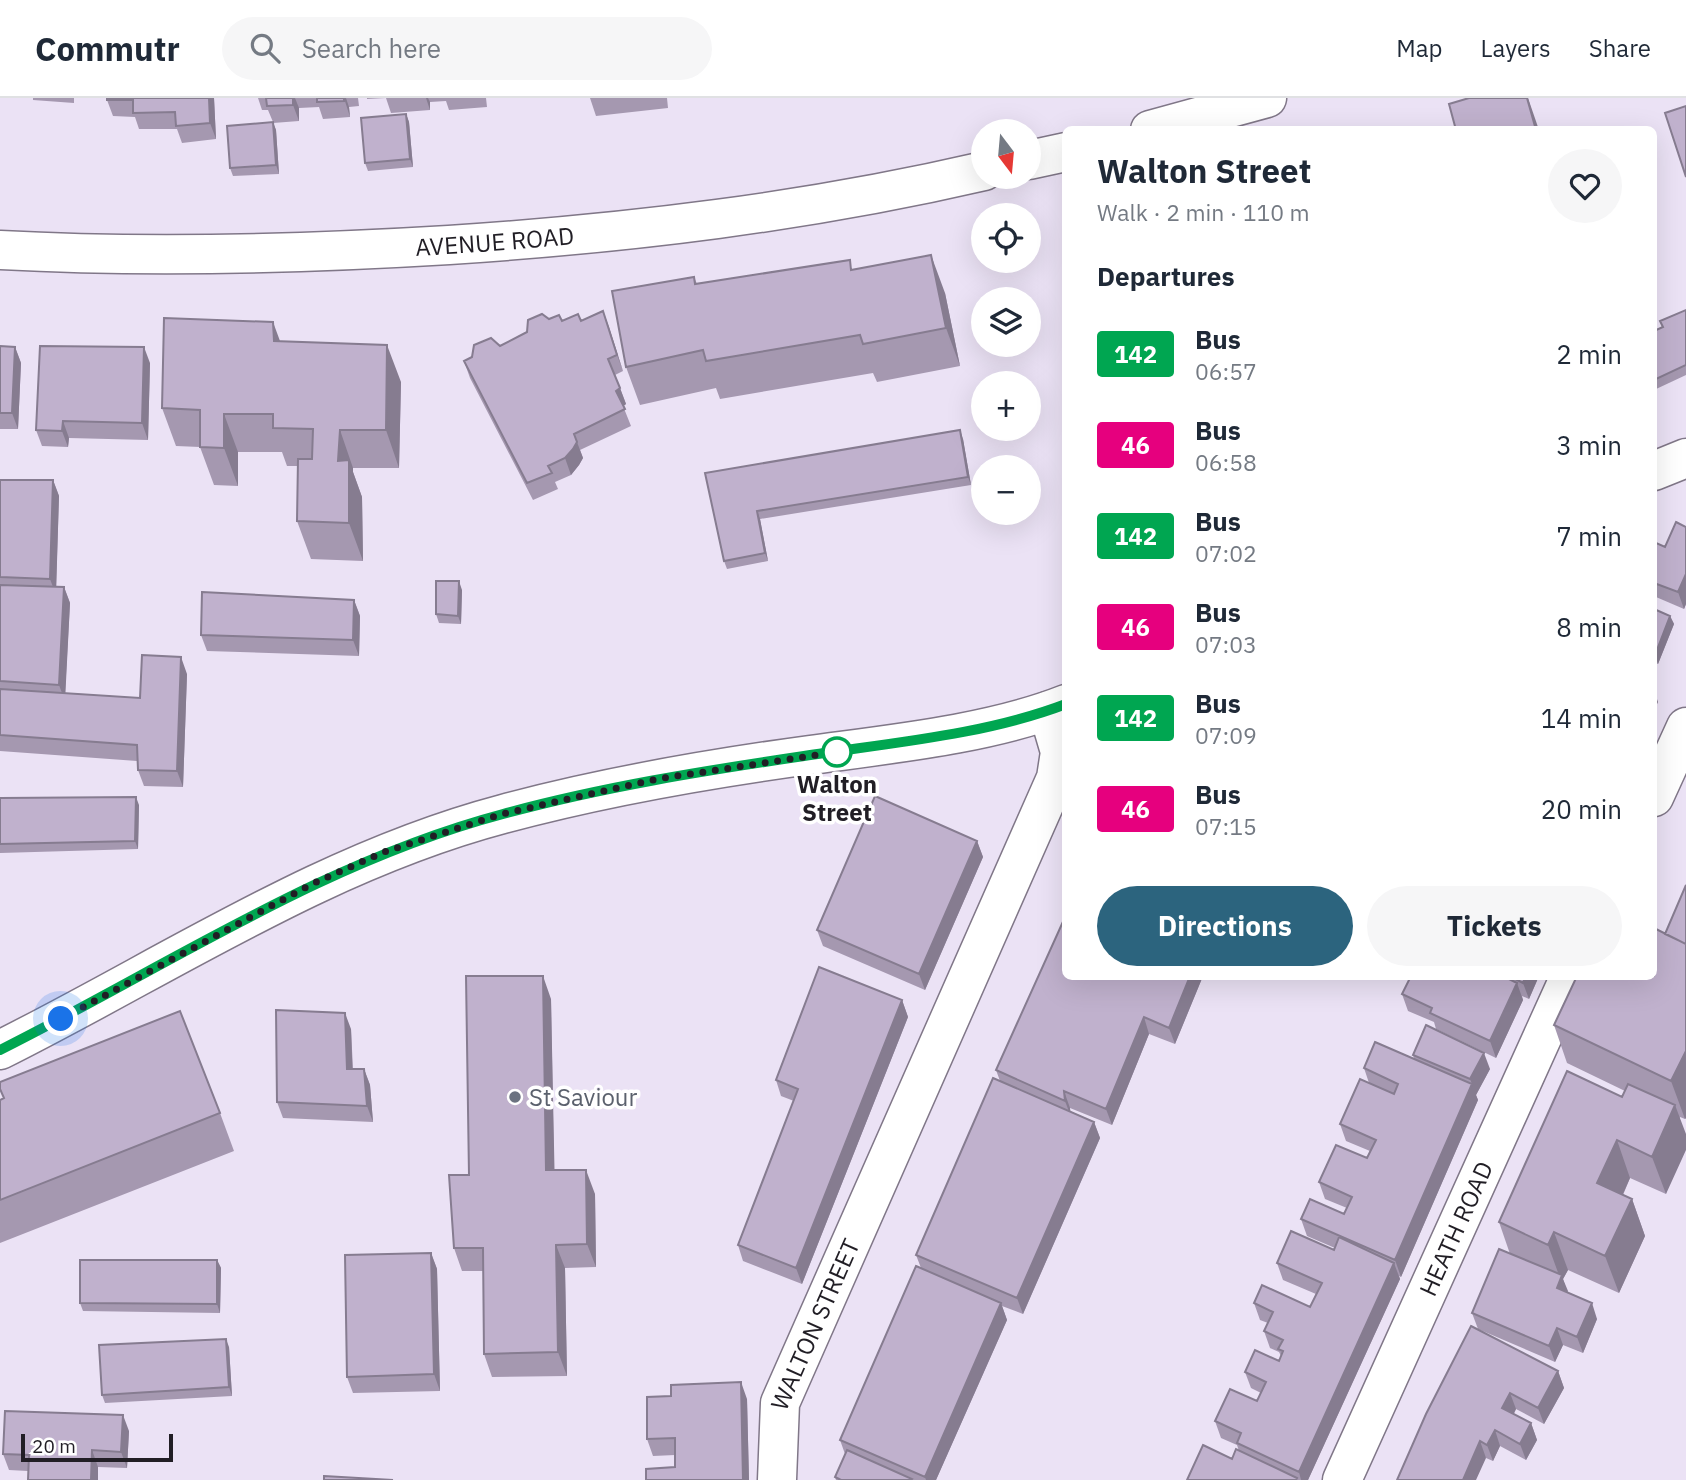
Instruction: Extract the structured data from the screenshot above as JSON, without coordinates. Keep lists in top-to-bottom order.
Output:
{
  "streets": {
    "street": ["AVENUE ROAD", "HEATH ROAD", "WALTON STREET"]
  },
  "places": ["Walton Street", "St Saviour"],
  "lines": ["bus line 142"],
  "scale_bar": "20 m",
  "north": "bottom",
  "page": {
    "header": "Commutr",
    "search": "Search here",
    "nav": ["Map", "Layers", "Share"],
    "map_buttons": ["+", "−"],
    "heading": [
      ["Walton Street", "Walk · 2 min · 110 m"],
      "Departures"
    ],
    "list": [
      {
        "mark": "142",
        "name": "Bus",
        "note": "06:57",
        "value": "2 min"
      },
      {
        "mark": "46",
        "name": "Bus",
        "note": "06:58",
        "value": "3 min"
      },
      {
        "mark": "142",
        "name": "Bus",
        "note": "07:02",
        "value": "7 min"
      },
      {
        "mark": "46",
        "name": "Bus",
        "note": "07:03",
        "value": "8 min"
      },
      {
        "mark": "142",
        "name": "Bus",
        "note": "07:09",
        "value": "14 min"
      },
      {
        "mark": "46",
        "name": "Bus",
        "note": "07:15",
        "value": "20 min"
      }
    ],
    "buttons": ["Directions", "Tickets"],
    "scale": "20 m"
  }
}
